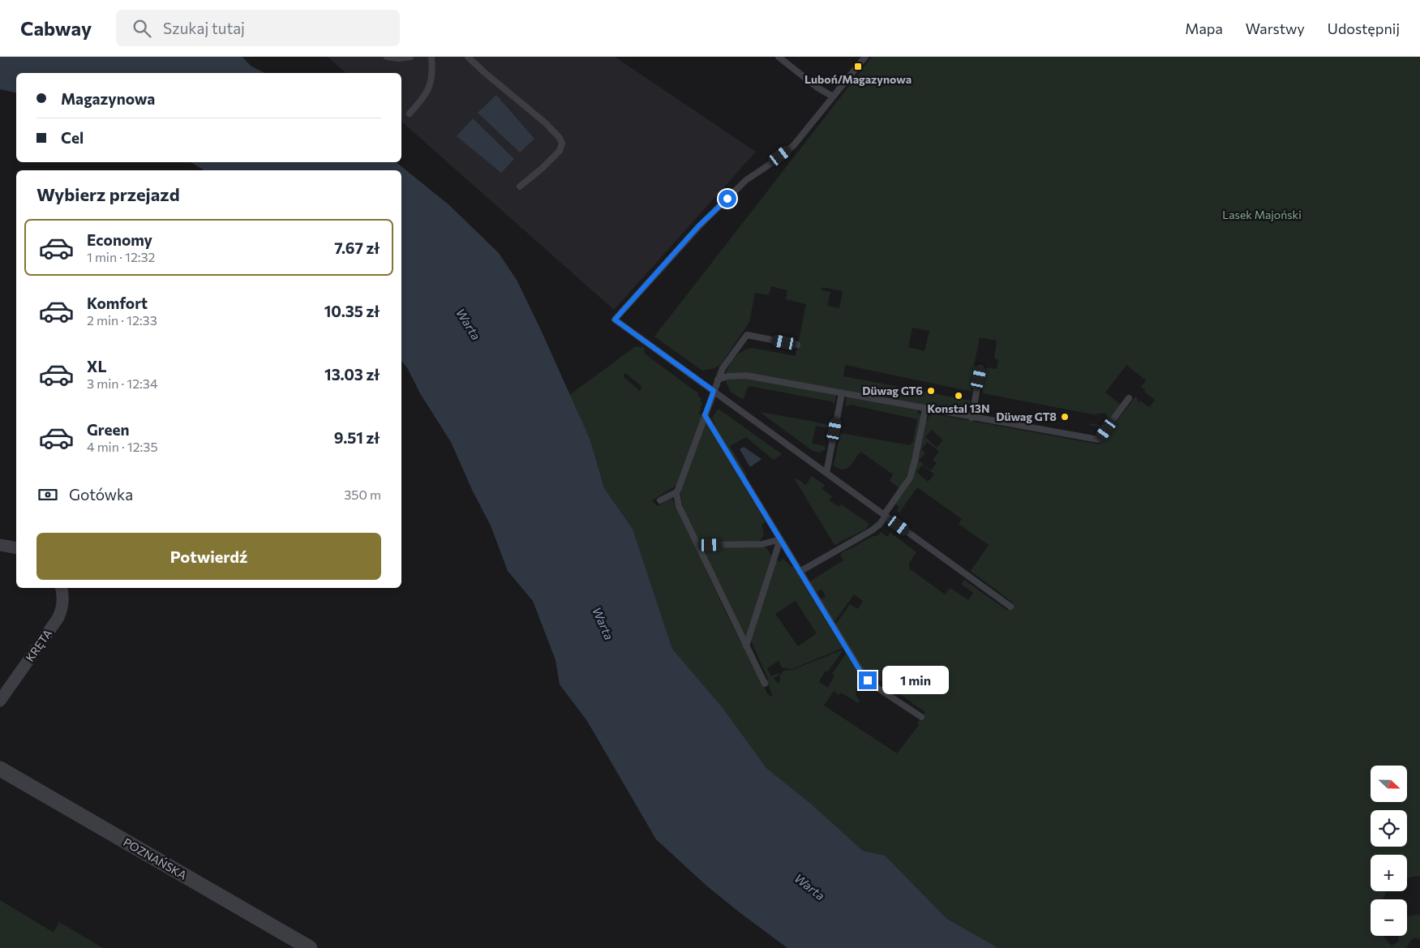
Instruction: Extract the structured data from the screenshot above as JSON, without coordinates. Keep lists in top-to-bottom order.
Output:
{
  "streets": {
    "street": ["KRĘTA", "POZNAŃSKA"]
  },
  "water": ["Warta"],
  "parks": ["Lasek Majoński"],
  "places": {
    "transit": ["Luboń/Magazynowa"],
    "other": ["Düwag GT6", "Konstal 13N", "Düwag GT8"]
  },
  "north": "right",
  "page": {
    "header": "Cabway",
    "search": "Szukaj tutaj",
    "nav": ["Mapa", "Warstwy", "Udostępnij"],
    "banner": ["Magazynowa", "Cel"],
    "heading": "Wybierz przejazd",
    "list": [
      {
        "name": "Economy",
        "note": "1 min · 12:32",
        "value": "7.67 zł"
      },
      {
        "name": "Komfort",
        "note": "2 min · 12:33",
        "value": "10.35 zł"
      },
      {
        "name": "XL",
        "note": "3 min · 12:34",
        "value": "13.03 zł"
      },
      {
        "name": "Green",
        "note": "4 min · 12:35",
        "value": "9.51 zł"
      }
    ],
    "pay": ["Gotówka", "350 m"],
    "buttons": "Potwierdź",
    "bubble": "1 min",
    "map_buttons": ["+", "−"]
  }
}
